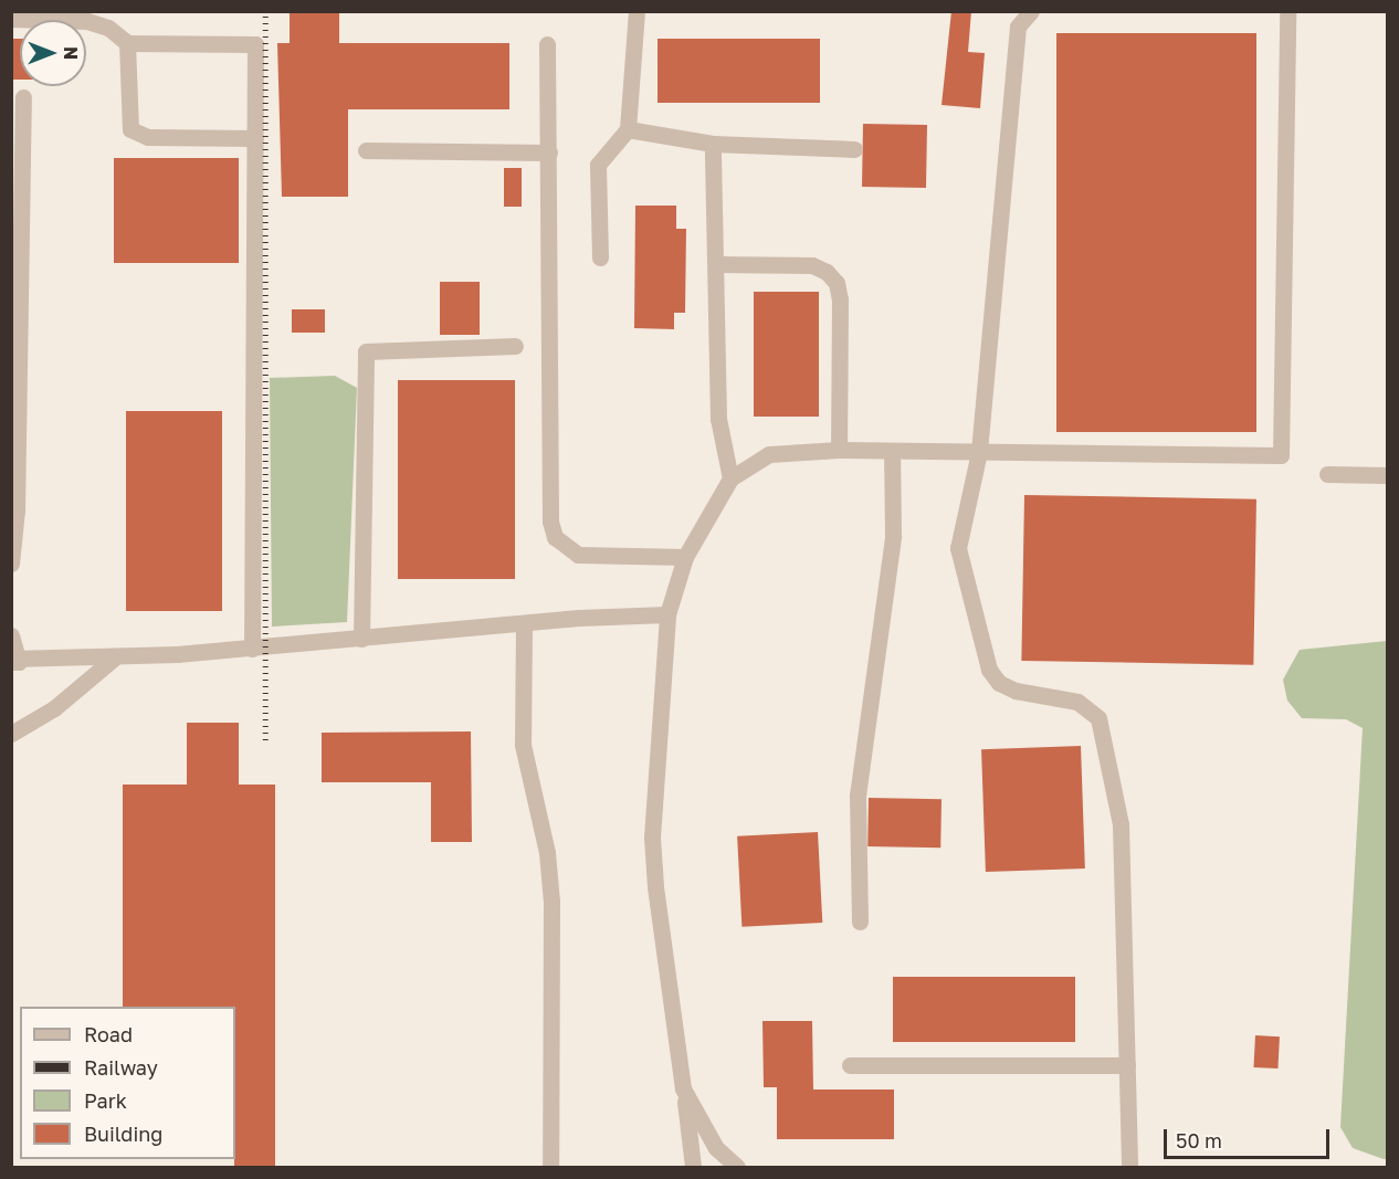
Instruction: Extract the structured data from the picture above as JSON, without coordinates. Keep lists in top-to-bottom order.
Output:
{
  "legend": [
    "Road",
    "Railway",
    "Park",
    "Building"
  ],
  "scale_bar": "50 m",
  "north": "right"
}
